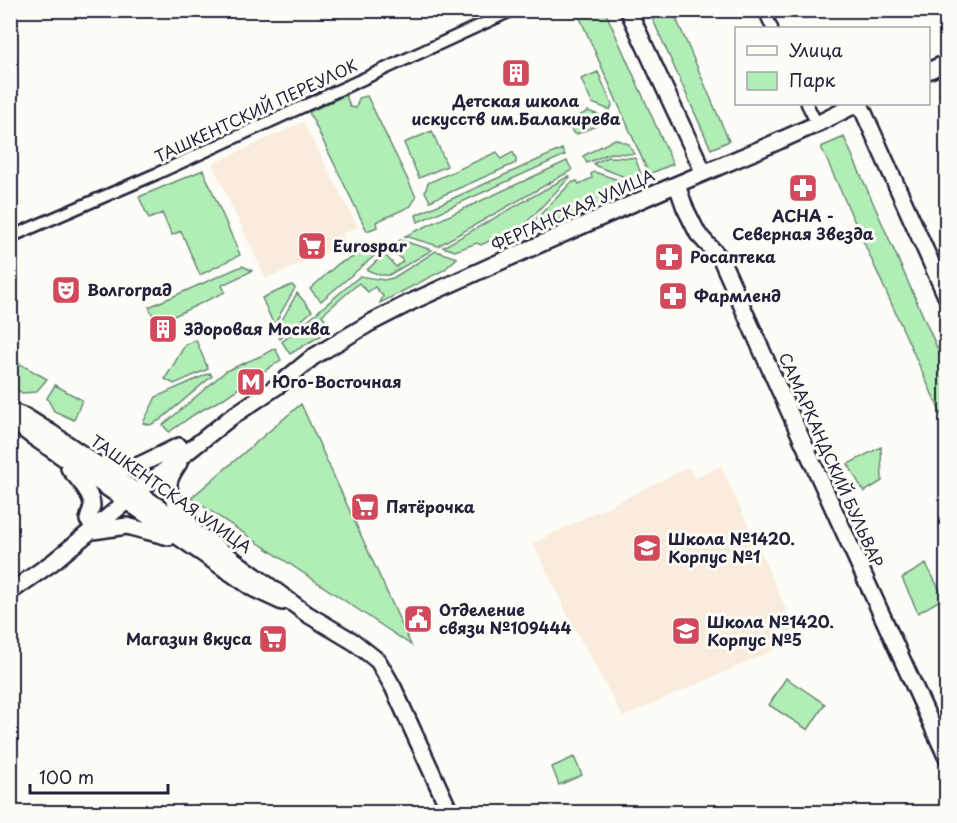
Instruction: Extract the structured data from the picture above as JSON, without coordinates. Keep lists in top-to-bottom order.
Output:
{
  "streets": {
    "street": [
      "ТАШКЕНТСКИЙ ПЕРЕУЛОК",
      "ФЕРГАНСКАЯ УЛИЦА",
      "САМАРКАНДСКИЙ БУЛЬВАР",
      "ТАШКЕНТСКАЯ УЛИЦА"
    ]
  },
  "crossings": [
    ["ФЕРГАНСКАЯ УЛИЦА", "САМАРКАНДСКИЙ БУЛЬВАР"],
    ["ФЕРГАНСКАЯ УЛИЦА", "ТАШКЕНТСКАЯ УЛИЦА"]
  ],
  "places": {
    "building": ["Детская школа искусств им.Балакирева", "Здоровая Москва"],
    "pharmacy": ["АСНА - Северная Звезда", "Росаптека", "Фармленд"],
    "supermarket": ["Eurospar", "Пятёрочка", "Магазин вкуса"],
    "theatre": ["Волгоград"],
    "metro station": ["Юго-Восточная"],
    "school or university": ["Школа №1420. Корпус №1", "Школа №1420. Корпус №5"],
    "public building": ["Отделение связи №109444"]
  },
  "legend": ["Улица", "Парк"],
  "scale_bar": "100 m"
}
